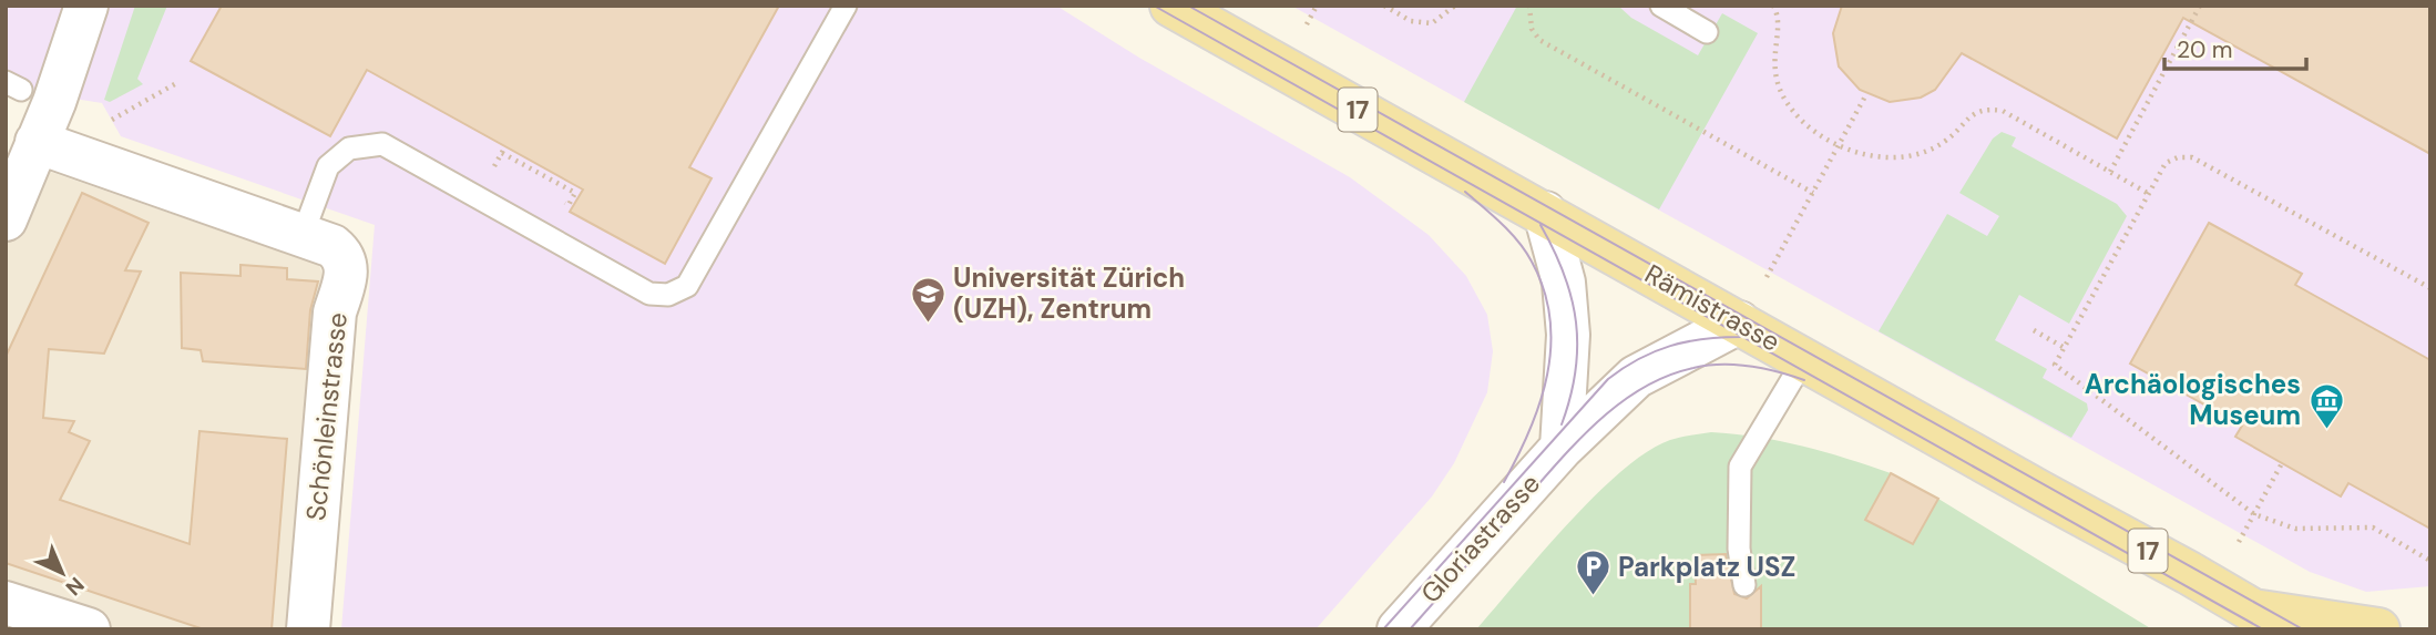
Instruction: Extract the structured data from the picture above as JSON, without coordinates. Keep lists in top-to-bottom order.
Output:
{
  "streets": {
    "main road": ["17", "Rämistrasse"],
    "street": ["Schönleinstrasse", "Gloriastrasse"]
  },
  "crossings": [
    ["Rämistrasse", "Gloriastrasse"]
  ],
  "places": {
    "school or university": ["Universität Zürich (UZH), Zentrum"],
    "museum": ["Archäologisches Museum"],
    "parking": ["Parkplatz USZ"]
  },
  "scale_bar": "20 m",
  "north": "bottom right"
}
